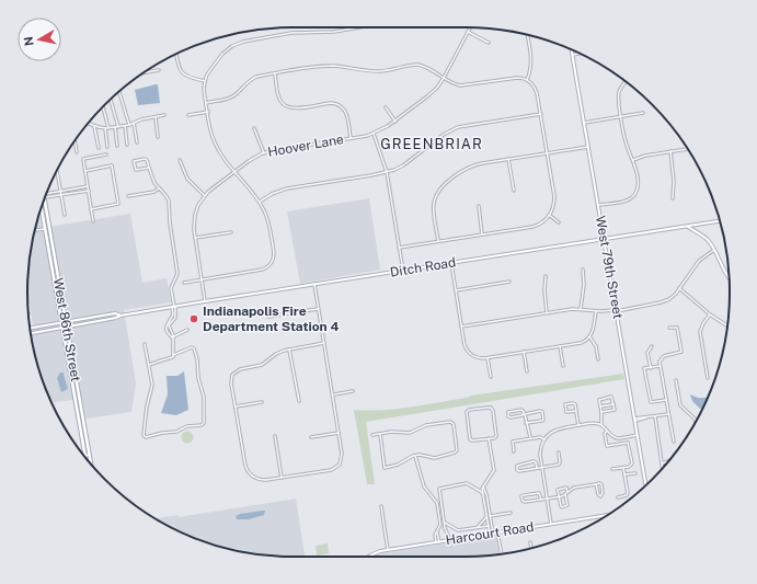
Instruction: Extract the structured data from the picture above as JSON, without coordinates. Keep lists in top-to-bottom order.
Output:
{
  "streets": {
    "main road": [
      "Ditch Road",
      "West 79th Street",
      "West 86th Street",
      "Harcourt Road"
    ],
    "street": ["Hoover Lane"]
  },
  "crossings": [
    ["Hoover Lane", "Ditch Road"],
    ["Ditch Road", "West 79th Street"],
    ["Ditch Road", "West 86th Street"]
  ],
  "districts": ["GREENBRIAR"],
  "places": ["Indianapolis Fire Department Station 4"],
  "north": "left"
}
